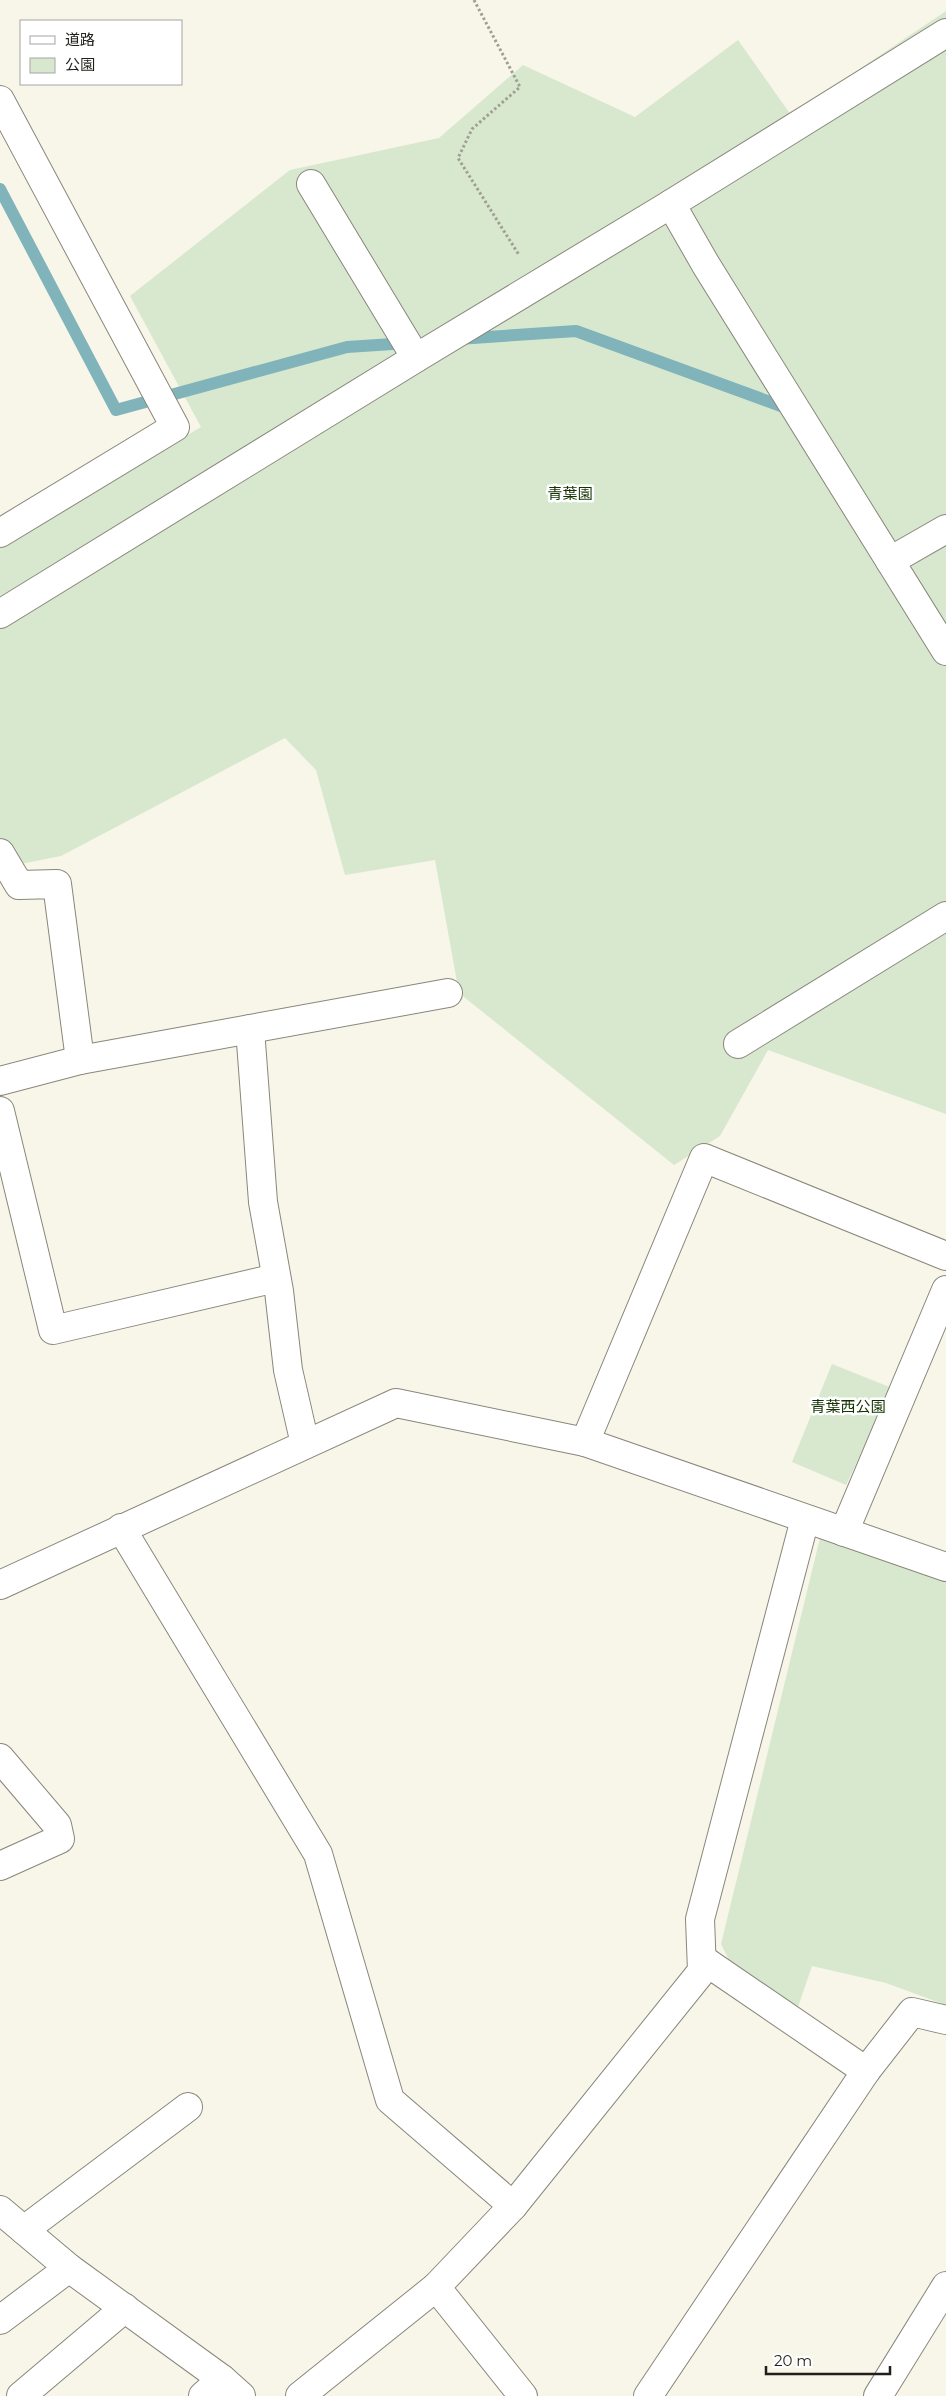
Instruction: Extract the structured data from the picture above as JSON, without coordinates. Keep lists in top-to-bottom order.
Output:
{
  "parks": ["青葉園", "青葉西公園"],
  "legend": ["道路", "公園"],
  "scale_bar": "20 m"
}
